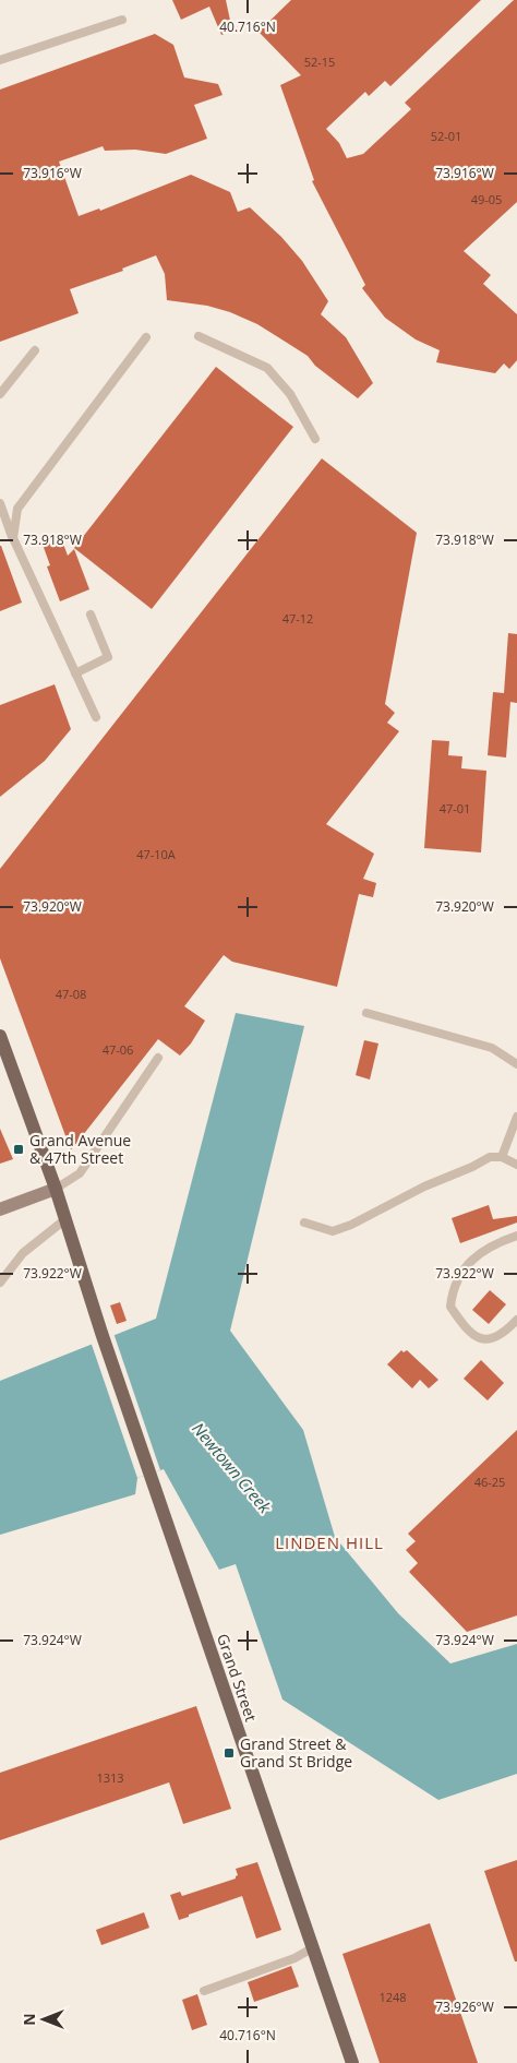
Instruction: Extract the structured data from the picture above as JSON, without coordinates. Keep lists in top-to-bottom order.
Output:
{
  "streets": {
    "main road": ["Grand Street"]
  },
  "districts": ["LINDEN HILL"],
  "water": ["Newtown Creek"],
  "places": {
    "transit": ["Grand Avenue & 47th Street", "Grand Street & Grand St Bridge"]
  },
  "house_numbers": [
    "52-15",
    "52-01",
    "49-05",
    "47-12",
    "47-01",
    "47-10A",
    "47-08",
    "47-06",
    "46-25",
    "1313",
    "1248"
  ],
  "north": "left",
  "coordinates": [
    "40.716°N",
    "73.916°W",
    "73.918°W",
    "73.920°W",
    "73.922°W",
    "73.924°W",
    "73.926°W"
  ]
}
